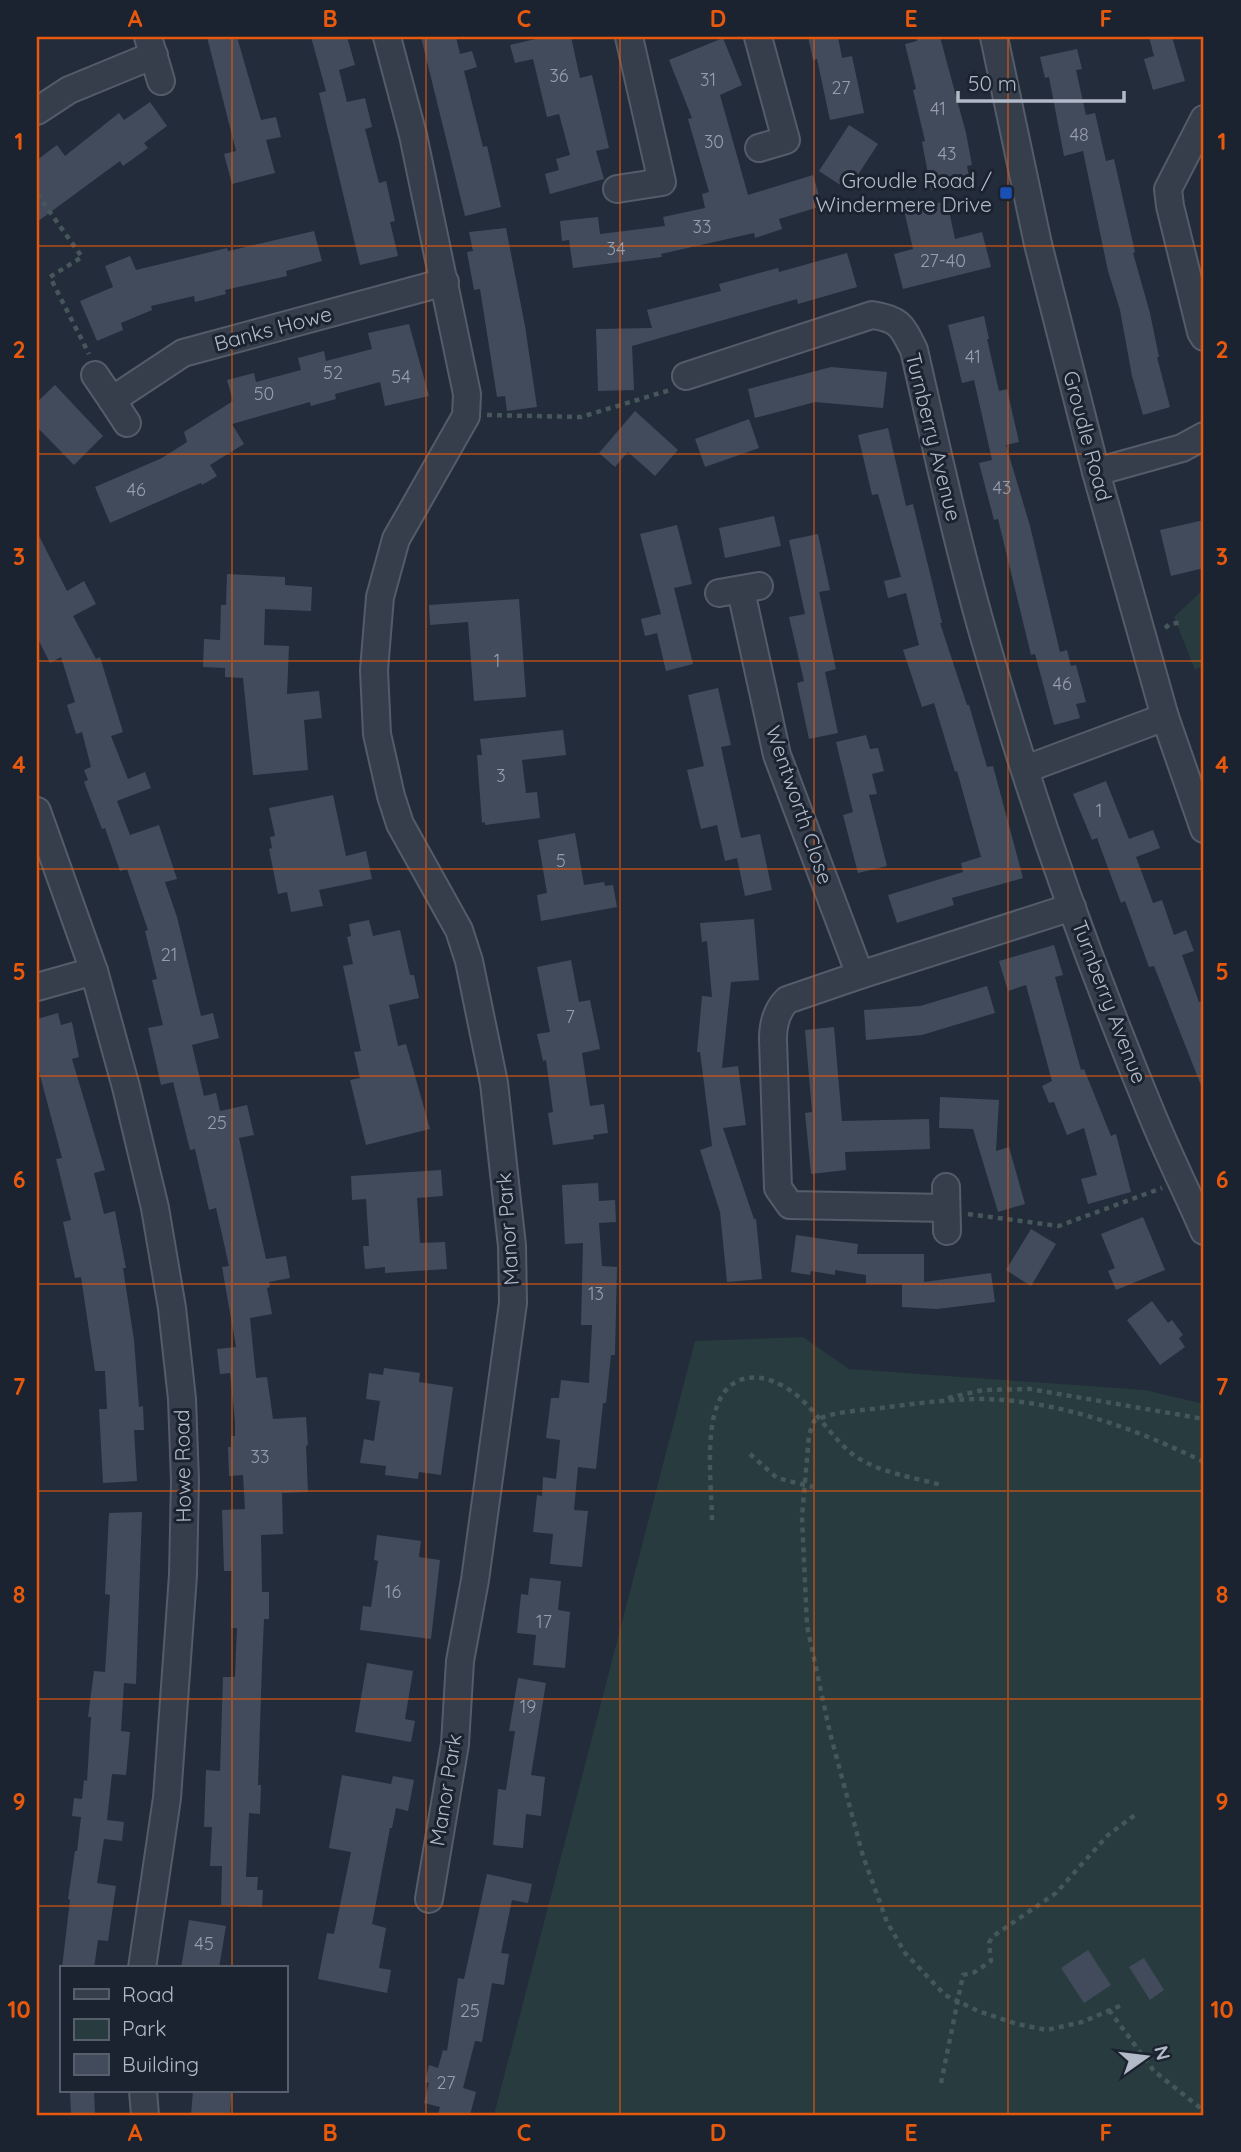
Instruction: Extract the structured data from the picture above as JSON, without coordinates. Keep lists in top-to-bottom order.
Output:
{
  "streets": {
    "street": [
      "Banks Howe",
      "Groudle Road",
      "Turnberry Avenue",
      "Wentworth Close",
      "Manor Park",
      "Howe Road"
    ]
  },
  "places": {
    "transit": ["Groudle Road / Windermere Drive"]
  },
  "house_numbers": [
    "36",
    "31",
    "27",
    "41",
    "48",
    "30",
    "43",
    "33",
    "34",
    "27-40",
    "41",
    "52",
    "54",
    "50",
    "43",
    "46",
    "1",
    "46",
    "3",
    "1",
    "5",
    "21",
    "7",
    "25",
    "13",
    "33",
    "16",
    "17",
    "19",
    "45",
    "25",
    "27"
  ],
  "legend": ["Road", "Park", "Building"],
  "scale_bar": "50 m",
  "north": "right",
  "grid": {
    "columns": [
      "A",
      "B",
      "C",
      "D",
      "E",
      "F"
    ],
    "rows": [
      "1",
      "2",
      "3",
      "4",
      "5",
      "6",
      "7",
      "8",
      "9",
      "10"
    ]
  }
}
